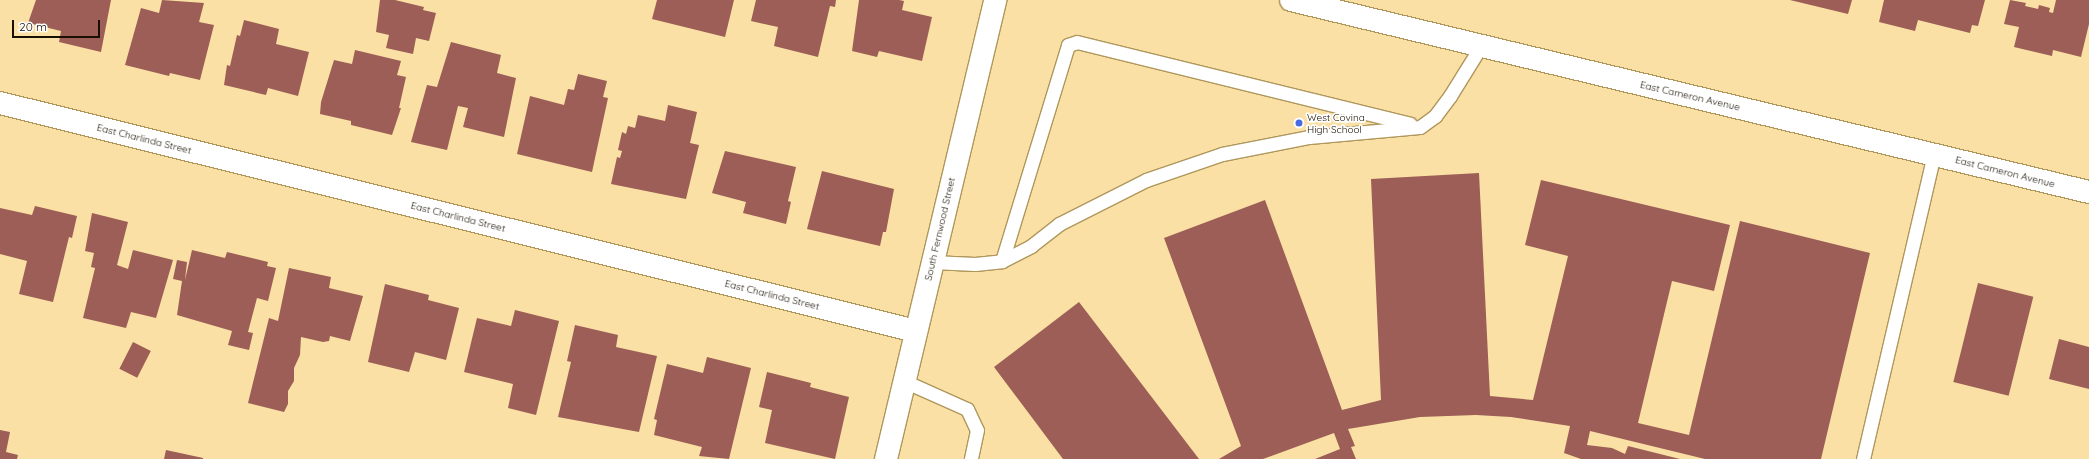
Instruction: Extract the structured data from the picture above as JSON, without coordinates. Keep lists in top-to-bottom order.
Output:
{
  "streets": {
    "street": ["East Cameron Avenue", "East Charlinda Street", "South Fernwood Street"]
  },
  "crossings": [
    ["East Charlinda Street", "South Fernwood Street"]
  ],
  "places": ["West Covina High School"],
  "scale_bar": "20 m"
}
